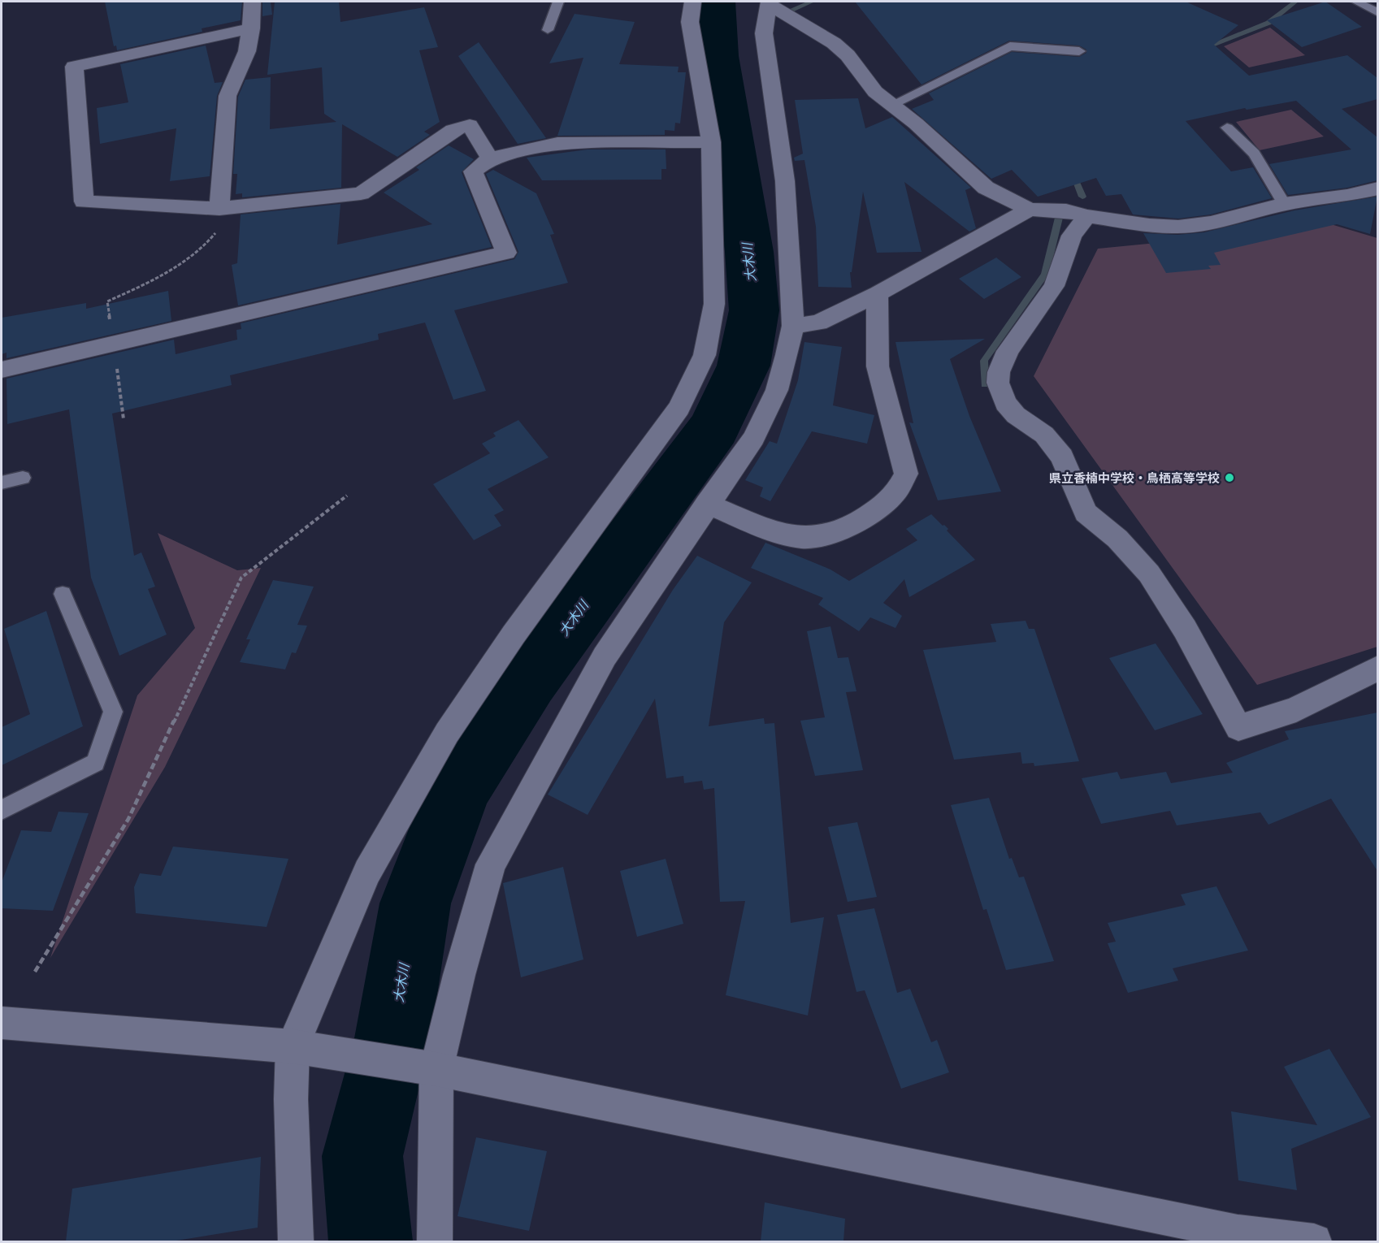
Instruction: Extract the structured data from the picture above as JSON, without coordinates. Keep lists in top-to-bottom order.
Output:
{
  "water": ["大木川"],
  "places": ["県立香楠中学校・鳥栖高等学校"]
}
